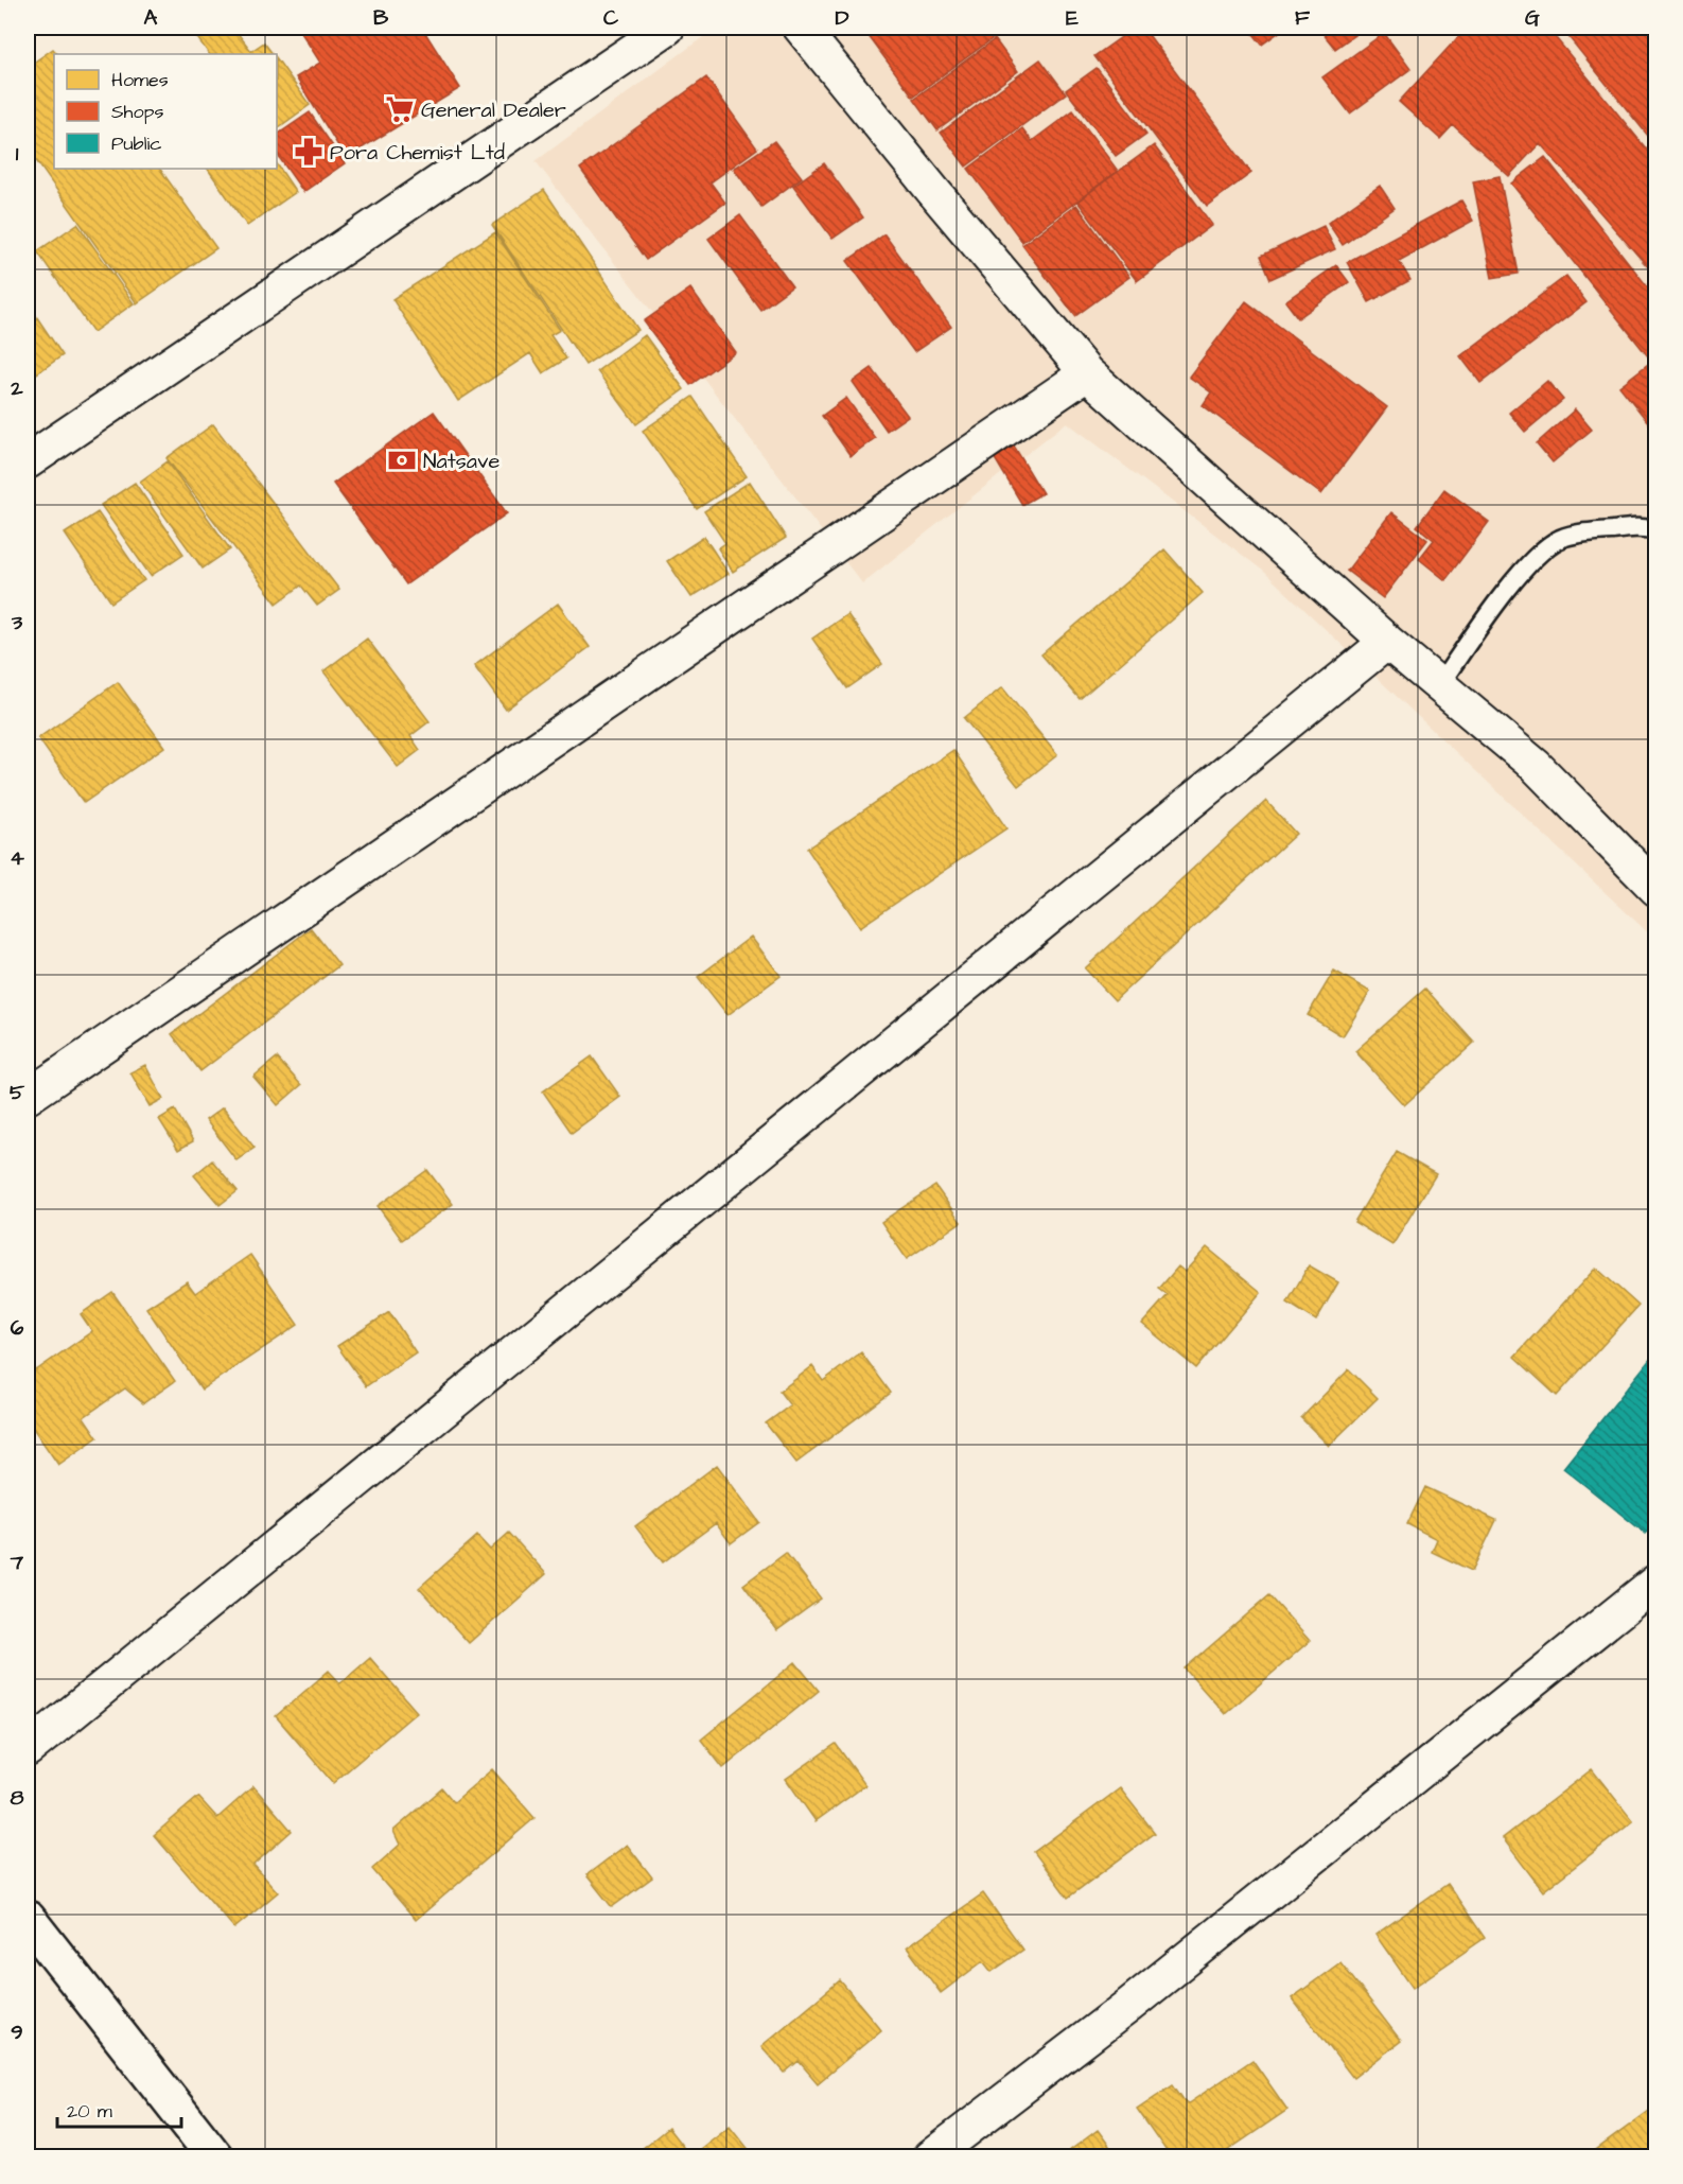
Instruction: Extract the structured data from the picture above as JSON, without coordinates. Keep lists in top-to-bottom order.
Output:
{
  "places": {
    "supermarket": ["General Dealer"],
    "pharmacy": ["Pora Chemist Ltd"],
    "bank": ["Natsave"]
  },
  "legend": ["Homes", "Shops", "Public"],
  "scale_bar": "20 m",
  "grid": {
    "columns": [
      "A",
      "B",
      "C",
      "D",
      "E",
      "F",
      "G"
    ],
    "rows": [
      "1",
      "2",
      "3",
      "4",
      "5",
      "6",
      "7",
      "8",
      "9"
    ]
  }
}
